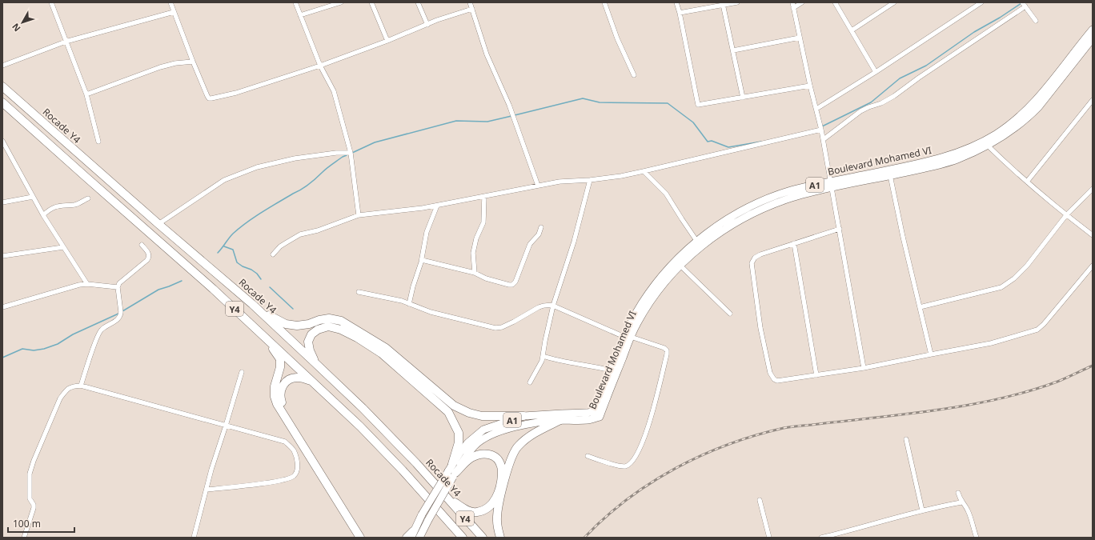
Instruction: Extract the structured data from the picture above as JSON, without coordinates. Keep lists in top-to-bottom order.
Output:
{
  "streets": {
    "highway": ["Rocade Y4", "Y4"],
    "main road": ["Boulevard Mohamed VI", "A1"]
  },
  "scale_bar": "100 m",
  "north": "bottom left"
}
